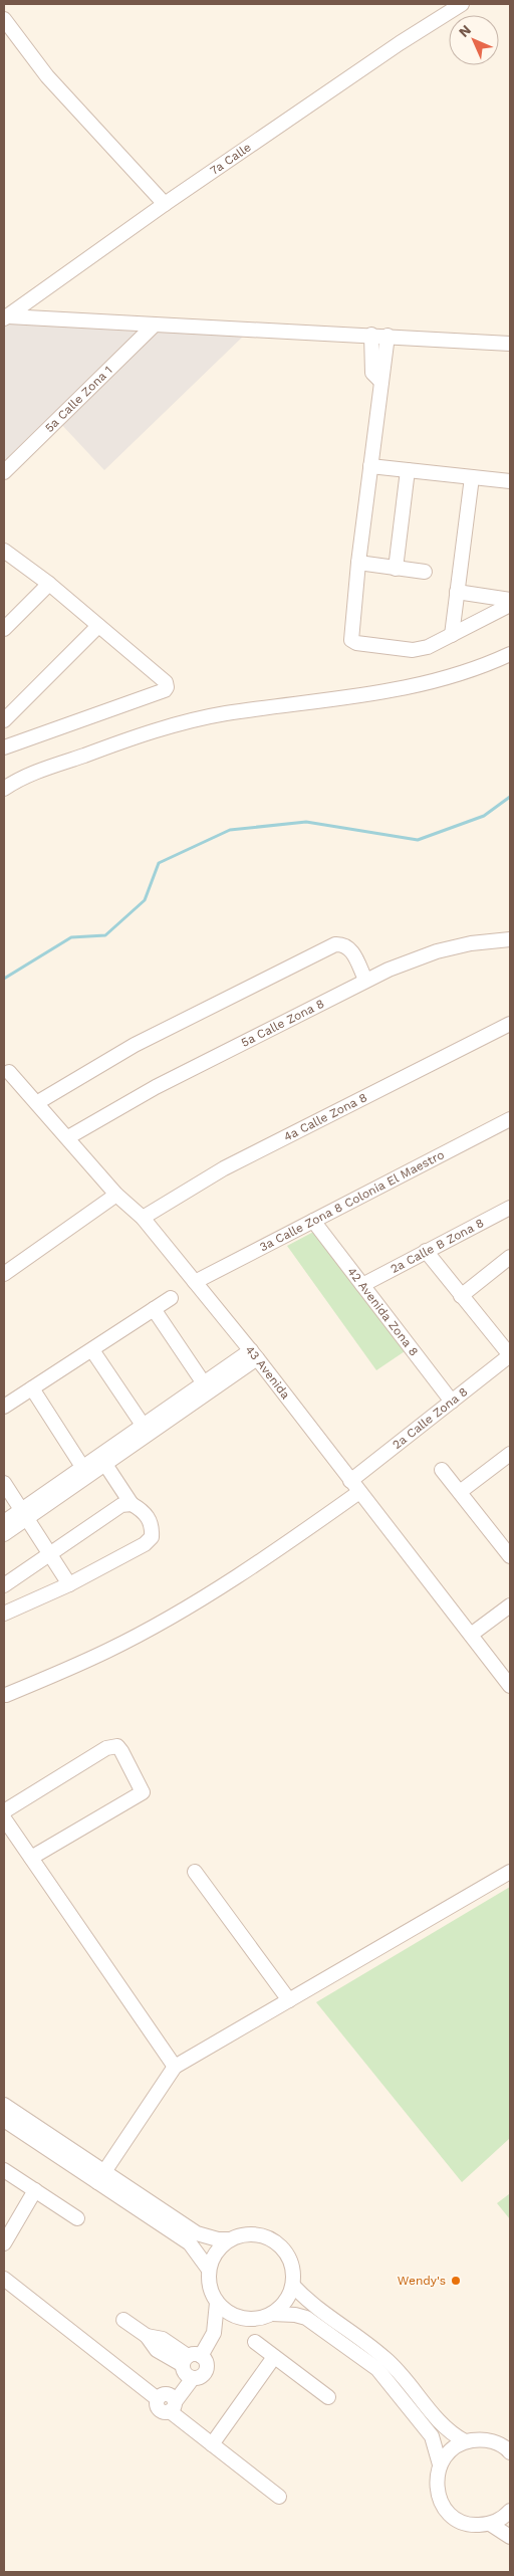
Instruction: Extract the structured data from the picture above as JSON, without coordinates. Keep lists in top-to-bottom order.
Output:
{
  "streets": {
    "street": [
      "7a Calle",
      "5a Calle Zona 1",
      "5a Calle Zona 8",
      "4a Calle Zona 8",
      "3a Calle Zona 8 Colonia El Maestro",
      "2a Calle B Zona 8",
      "42 Avenida Zona 8",
      "43 Avenida",
      "2a Calle Zona 8"
    ]
  },
  "crossings": [
    ["5a Calle Zona 8", "43 Avenida"],
    ["4a Calle Zona 8", "43 Avenida"],
    ["3a Calle Zona 8 Colonia El Maestro", "42 Avenida Zona 8"],
    ["3a Calle Zona 8 Colonia El Maestro", "43 Avenida"],
    ["2a Calle B Zona 8", "42 Avenida Zona 8"],
    ["42 Avenida Zona 8", "2a Calle Zona 8"],
    ["43 Avenida", "2a Calle Zona 8"]
  ],
  "places": ["Wendy's"],
  "north": "top left"
}
